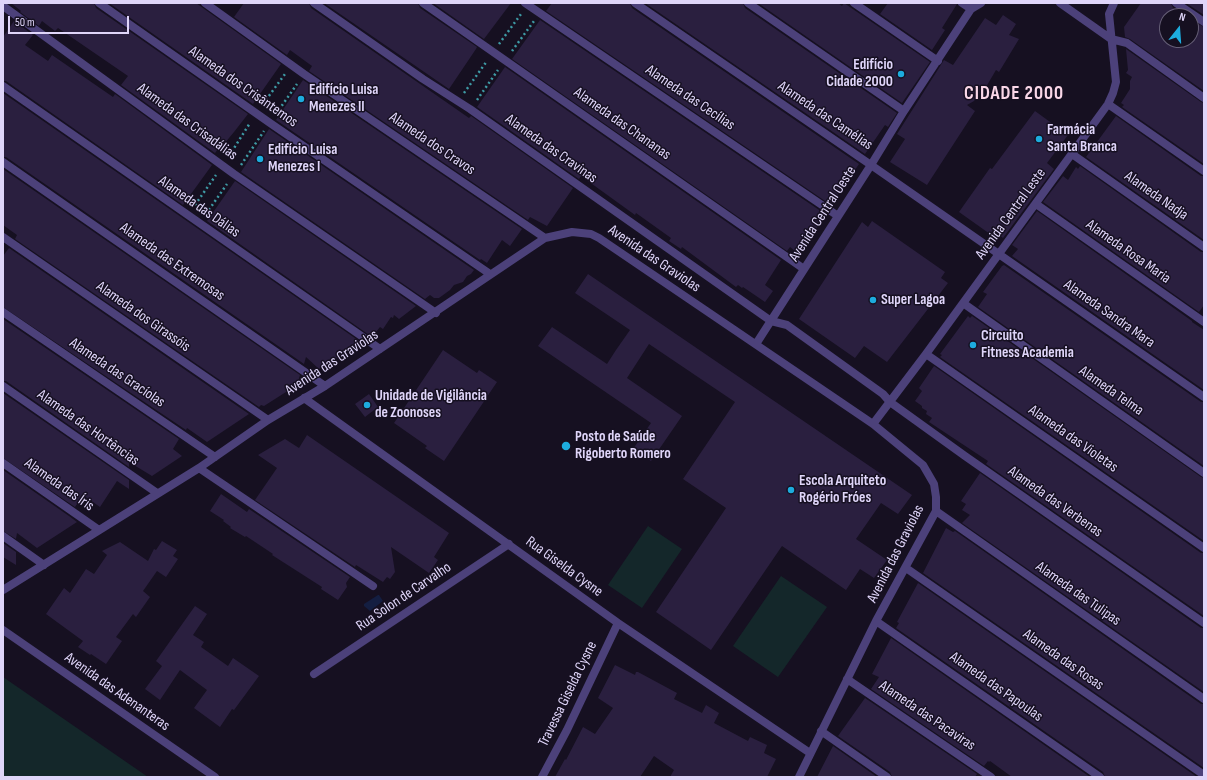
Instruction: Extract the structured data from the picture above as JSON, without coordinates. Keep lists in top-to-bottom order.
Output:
{
  "streets": {
    "street": [
      "Alameda dos Crisântemos",
      "Alameda das Cecílias",
      "Alameda das Camélias",
      "Alameda das Crisadálias",
      "Alameda das Chananas",
      "Alameda dos Cravos",
      "Alameda das Cravinas",
      "Alameda Nadja",
      "Alameda das Dálias",
      "Avenida Central Oeste",
      "Avenida Central Leste",
      "Alameda Rosa Maria",
      "Avenida das Graviolas",
      "Alameda das Extremosas",
      "Alameda Sandra Mara",
      "Alameda dos Girassóis",
      "Alameda das Gracíolas",
      "Alameda Telma",
      "Alameda das Hortências",
      "Alameda das Violetas",
      "Alameda das Íris",
      "Alameda das Verbenas",
      "Rua Giselda Cysne",
      "Alameda das Tulipas",
      "Rua Solon de Carvalho",
      "Alameda das Rosas",
      "Alameda das Papoulas",
      "Avenida das Adenanteras",
      "Travessa Giselda Cysne",
      "Alameda das Pacaviras"
    ]
  },
  "crossings": [
    ["Alameda dos Crisântemos", "Avenida das Graviolas"],
    ["Alameda das Cecílias", "Avenida Central Oeste"],
    ["Alameda das Camélias", "Avenida Central Oeste"],
    ["Alameda das Camélias", "Avenida Central Leste"],
    ["Alameda das Camélias", "Alameda Sandra Mara"],
    ["Alameda das Crisadálias", "Avenida das Graviolas"],
    ["Alameda das Chananas", "Avenida Central Oeste"],
    ["Alameda dos Cravos", "Avenida das Graviolas"],
    ["Alameda das Cravinas", "Avenida Central Oeste"],
    ["Alameda das Cravinas", "Avenida Central Leste"],
    ["Alameda das Cravinas", "Alameda das Verbenas"],
    ["Alameda Nadja", "Avenida Central Leste"],
    ["Alameda das Dálias", "Avenida das Graviolas"],
    ["Avenida Central Oeste", "Avenida das Graviolas"],
    ["Avenida Central Leste", "Alameda Rosa Maria"],
    ["Avenida Central Leste", "Avenida das Graviolas"],
    ["Avenida Central Leste", "Alameda Sandra Mara"],
    ["Avenida Central Leste", "Alameda Telma"],
    ["Avenida Central Leste", "Alameda das Violetas"],
    ["Avenida Central Leste", "Alameda das Verbenas"],
    ["Avenida das Graviolas", "Alameda das Extremosas"],
    ["Avenida das Graviolas", "Alameda dos Girassóis"],
    ["Avenida das Graviolas", "Alameda das Gracíolas"],
    ["Avenida das Graviolas", "Alameda das Hortências"],
    ["Avenida das Graviolas", "Alameda das Íris"],
    ["Avenida das Graviolas", "Rua Giselda Cysne"],
    ["Avenida das Graviolas", "Alameda das Tulipas"],
    ["Avenida das Graviolas", "Alameda das Rosas"],
    ["Avenida das Graviolas", "Alameda das Papoulas"],
    ["Avenida das Graviolas", "Alameda das Pacaviras"],
    ["Rua Giselda Cysne", "Rua Solon de Carvalho"],
    ["Rua Giselda Cysne", "Travessa Giselda Cysne"]
  ],
  "districts": ["CIDADE 2000"],
  "places": [
    "Edifício Cidade 2000",
    "Edifício Luisa Menezes II",
    "Farmácia Santa Branca",
    "Edifício Luisa Menezes I",
    "Super Lagoa",
    "Circuito Fitness Academia",
    "Unidade de Vigilância de Zoonoses",
    "Posto de Saúde Rigoberto Romero",
    "Escola Arquiteto Rogério Fróes"
  ],
  "scale_bar": "50 m",
  "north": "top"
}
